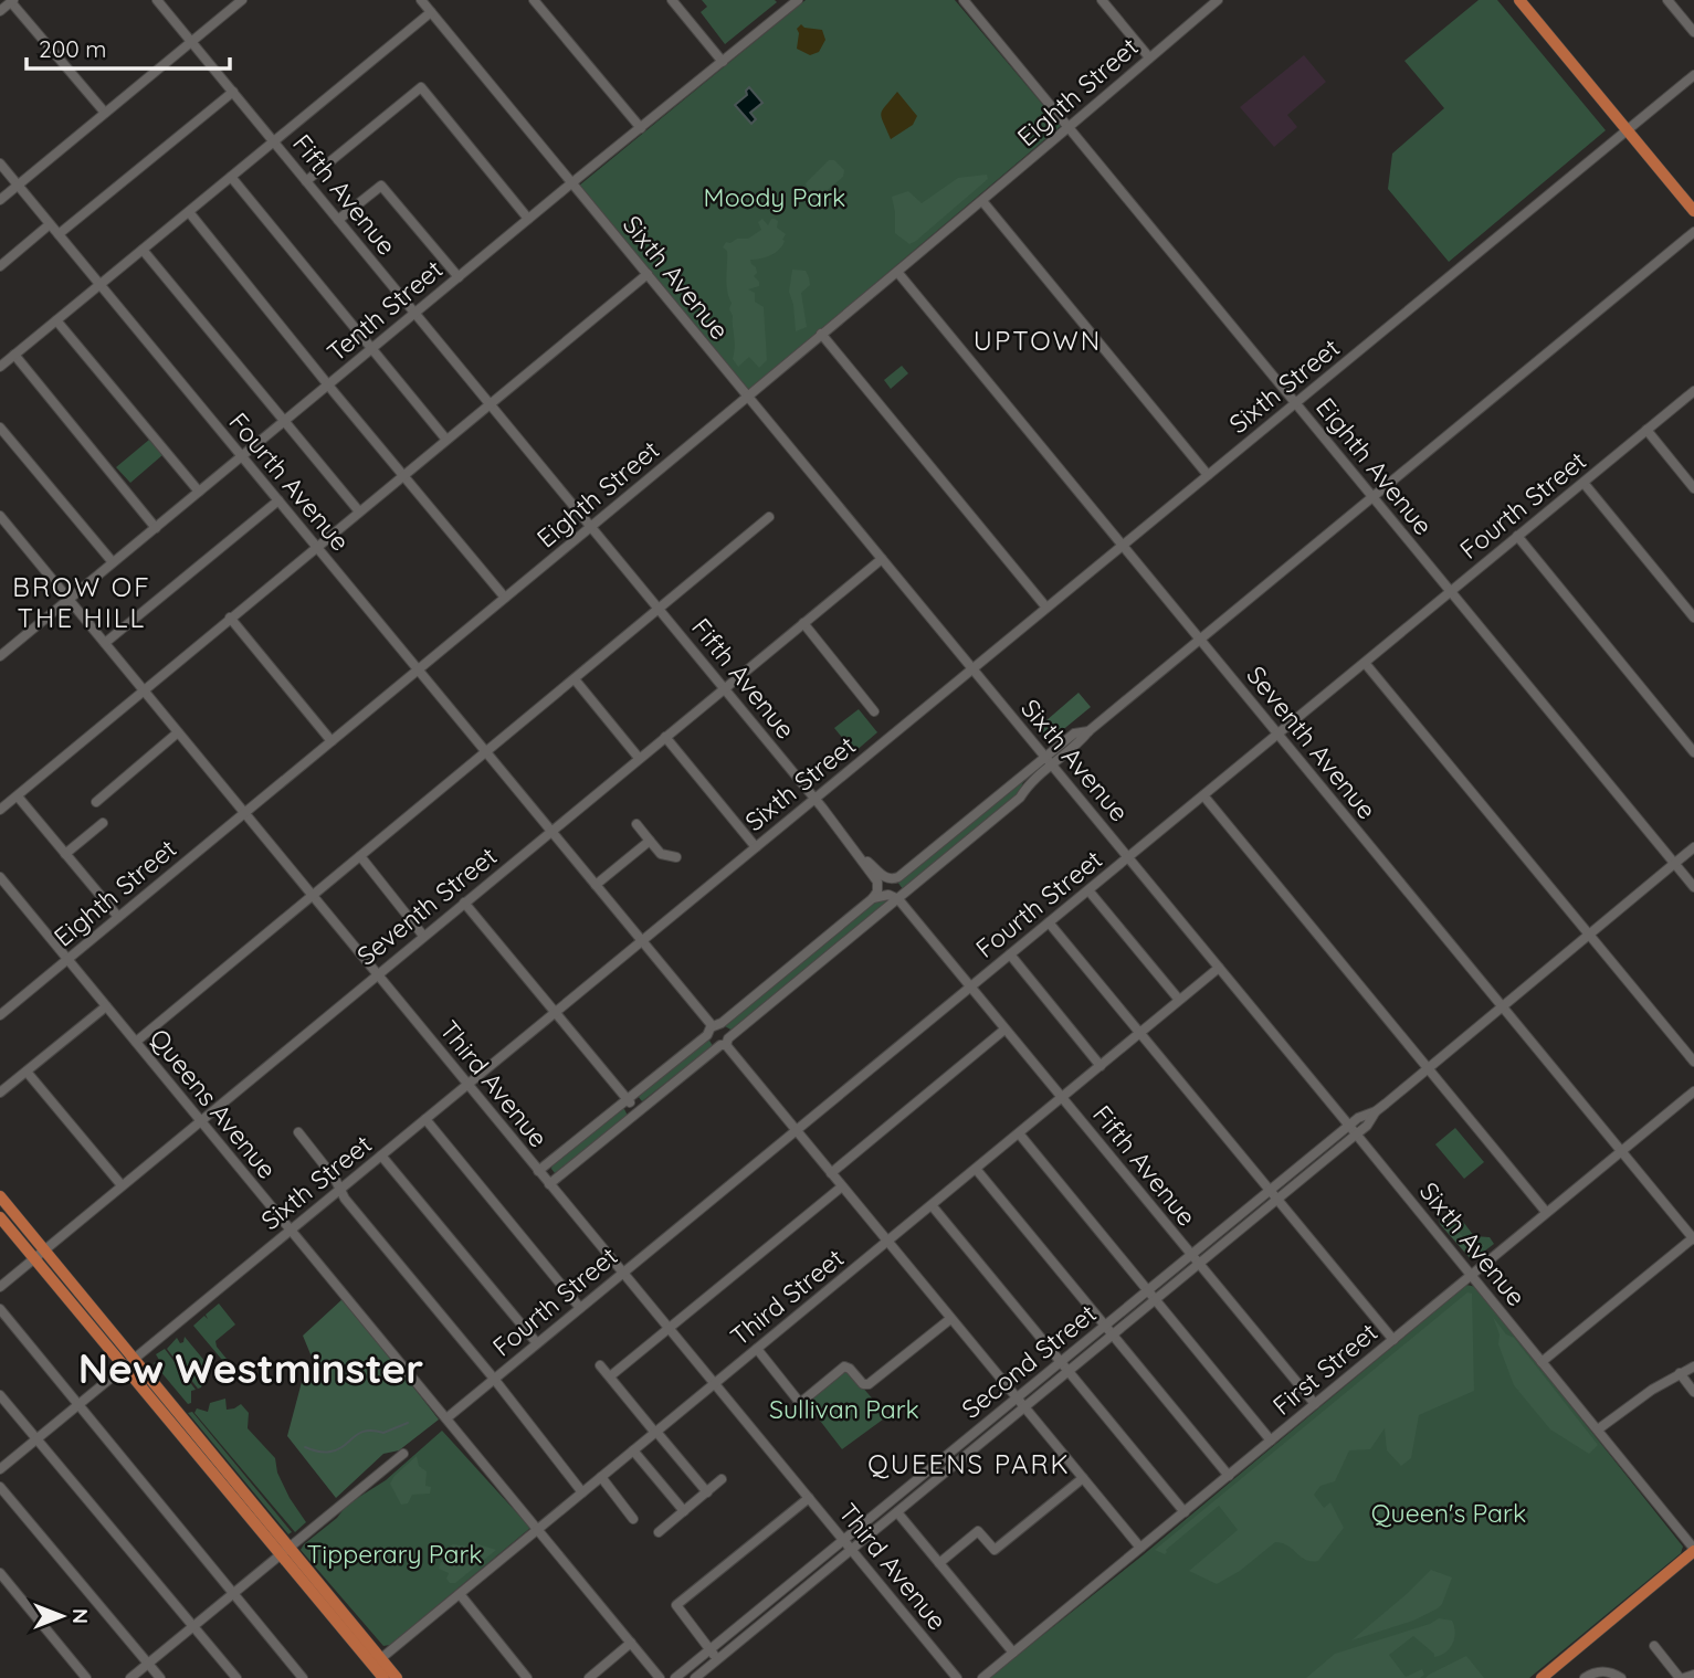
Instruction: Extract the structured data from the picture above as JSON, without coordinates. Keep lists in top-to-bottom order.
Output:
{
  "streets": {
    "street": [
      "Eighth Street",
      "Fifth Avenue",
      "Sixth Avenue",
      "Tenth Street",
      "Sixth Street",
      "Eighth Avenue",
      "Fourth Avenue",
      "Fourth Street",
      "Seventh Avenue",
      "Seventh Street",
      "Third Avenue",
      "Queens Avenue",
      "Third Street",
      "Second Street",
      "First Street"
    ]
  },
  "crossings": [
    ["Eighth Street", "Fifth Avenue"],
    ["Eighth Street", "Sixth Avenue"],
    ["Eighth Street", "Eighth Avenue"],
    ["Eighth Street", "Fourth Avenue"],
    ["Eighth Street", "Seventh Avenue"],
    ["Eighth Street", "Third Avenue"],
    ["Eighth Street", "Queens Avenue"],
    ["Fifth Avenue", "Tenth Street"],
    ["Fifth Avenue", "Sixth Street"],
    ["Fifth Avenue", "Fourth Street"],
    ["Fifth Avenue", "Seventh Street"],
    ["Fifth Avenue", "Third Street"],
    ["Fifth Avenue", "Second Street"],
    ["Fifth Avenue", "First Street"],
    ["Sixth Avenue", "Tenth Street"],
    ["Sixth Avenue", "Sixth Street"],
    ["Sixth Avenue", "Fourth Street"],
    ["Sixth Avenue", "Seventh Street"],
    ["Sixth Avenue", "Third Street"],
    ["Sixth Avenue", "Second Street"],
    ["Sixth Avenue", "First Street"],
    ["Tenth Street", "Fourth Avenue"],
    ["Tenth Street", "Third Avenue"],
    ["Sixth Street", "Eighth Avenue"],
    ["Sixth Street", "Fourth Avenue"],
    ["Sixth Street", "Seventh Avenue"],
    ["Sixth Street", "Third Avenue"],
    ["Sixth Street", "Queens Avenue"],
    ["Eighth Avenue", "Fourth Street"],
    ["Eighth Avenue", "Second Street"],
    ["Fourth Avenue", "Seventh Street"],
    ["Fourth Street", "Seventh Avenue"],
    ["Fourth Street", "Third Avenue"],
    ["Fourth Street", "Queens Avenue"],
    ["Seventh Avenue", "Second Street"],
    ["Seventh Avenue", "First Street"],
    ["Seventh Street", "Third Avenue"],
    ["Seventh Street", "Queens Avenue"],
    ["Third Avenue", "Third Street"],
    ["Third Avenue", "Second Street"],
    ["Queens Avenue", "Third Street"]
  ],
  "districts": [
    "UPTOWN",
    "BROW OF THE HILL",
    "New Westminster",
    "QUEENS PARK"
  ],
  "parks": [
    "Moody Park",
    "Sullivan Park",
    "Queen's Park",
    "Tipperary Park"
  ],
  "scale_bar": "200 m",
  "north": "right"
}
